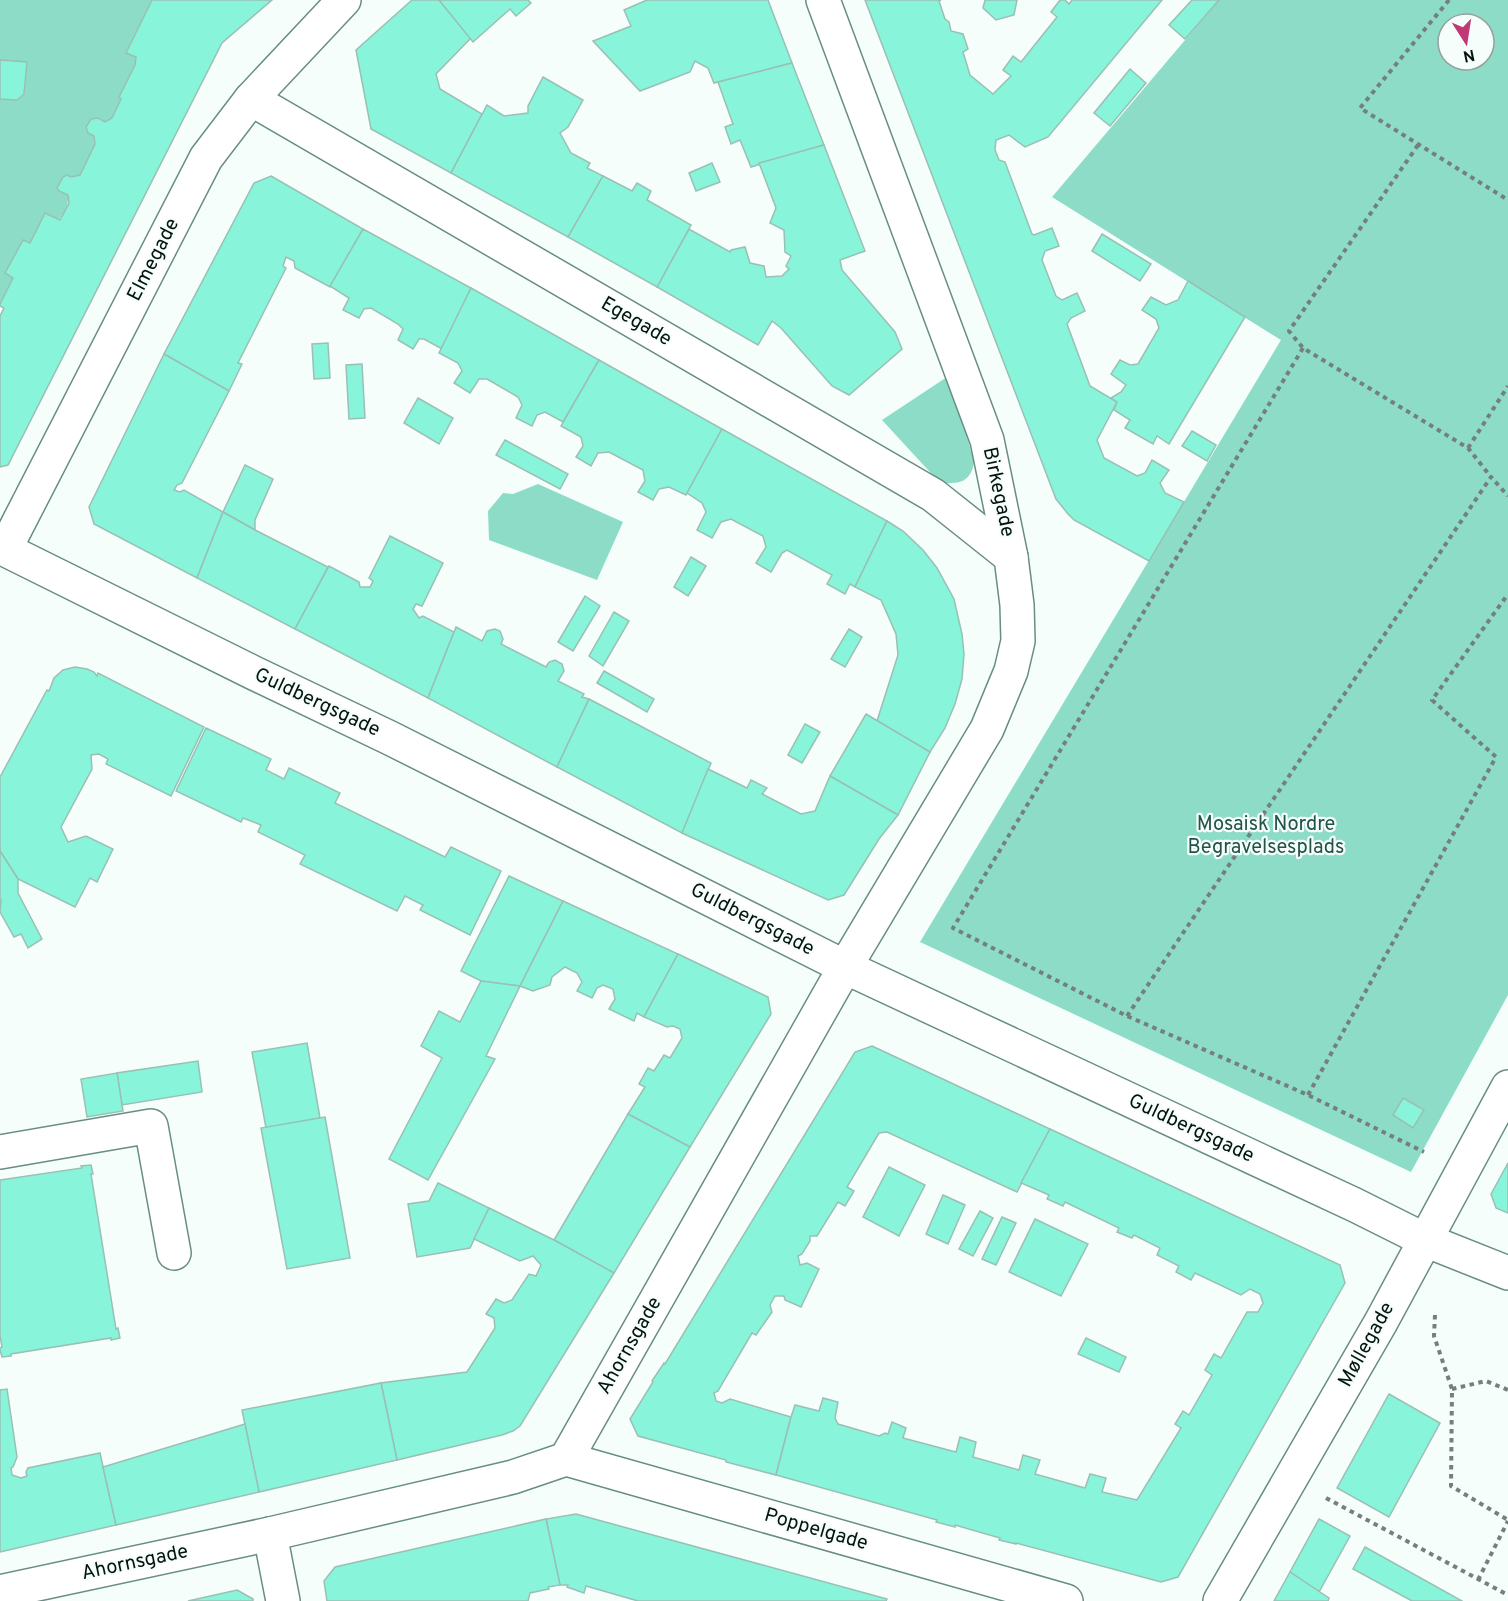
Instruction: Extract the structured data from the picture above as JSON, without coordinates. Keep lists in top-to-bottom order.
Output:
{
  "streets": {
    "street": [
      "Elmegade",
      "Egegade",
      "Birkegade",
      "Guldbergsgade",
      "Møllegade",
      "Ahornsgade",
      "Poppelgade"
    ]
  },
  "crossings": [
    ["Elmegade", "Egegade"],
    ["Elmegade", "Guldbergsgade"],
    ["Egegade", "Birkegade"],
    ["Birkegade", "Guldbergsgade"],
    ["Birkegade", "Ahornsgade"],
    ["Guldbergsgade", "Møllegade"],
    ["Guldbergsgade", "Ahornsgade"],
    ["Ahornsgade", "Poppelgade"]
  ],
  "parks": ["Mosaisk Nordre Begravelsesplads"],
  "north": "bottom"
}
